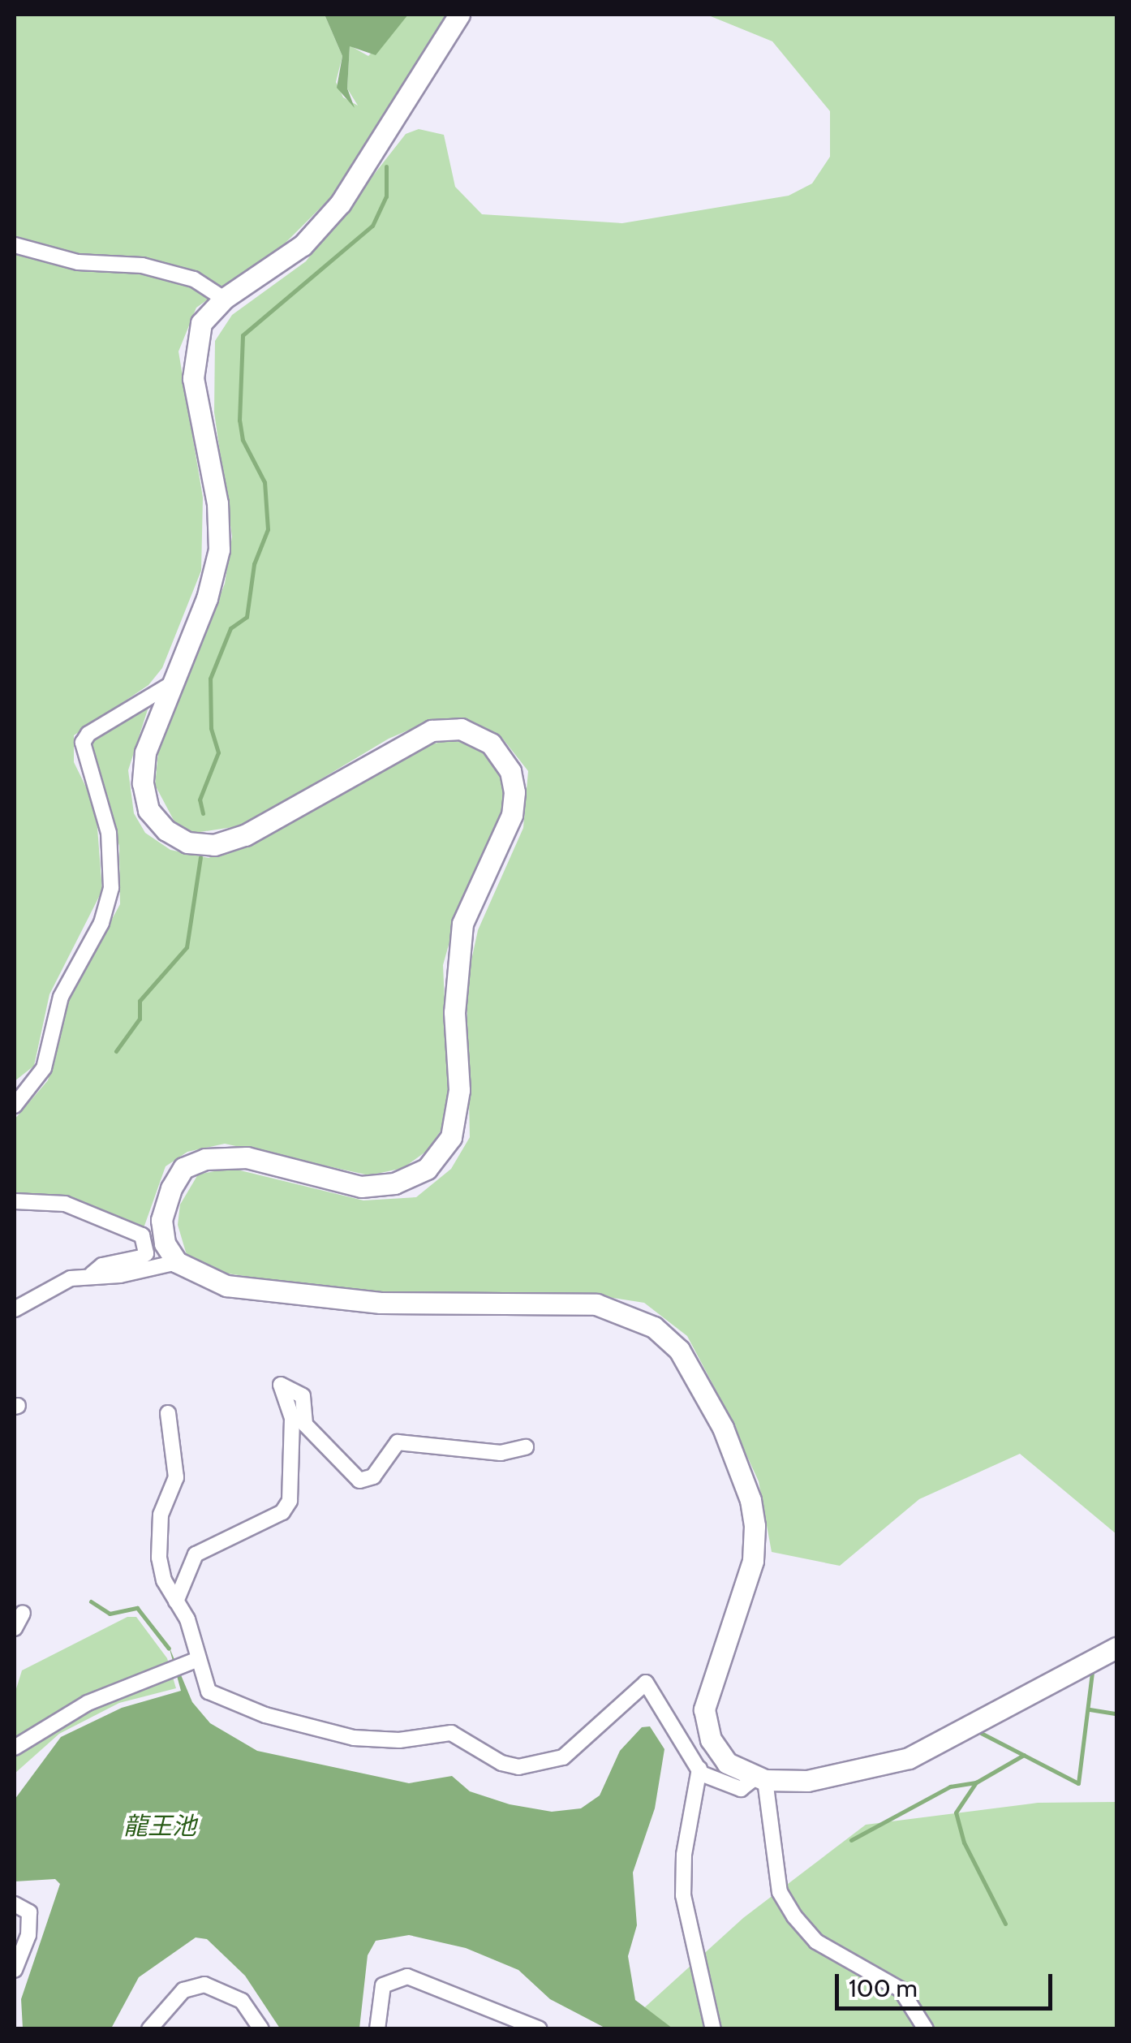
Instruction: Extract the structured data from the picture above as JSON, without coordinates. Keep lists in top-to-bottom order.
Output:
{
  "water": ["龍王池"],
  "scale_bar": "100 m"
}
